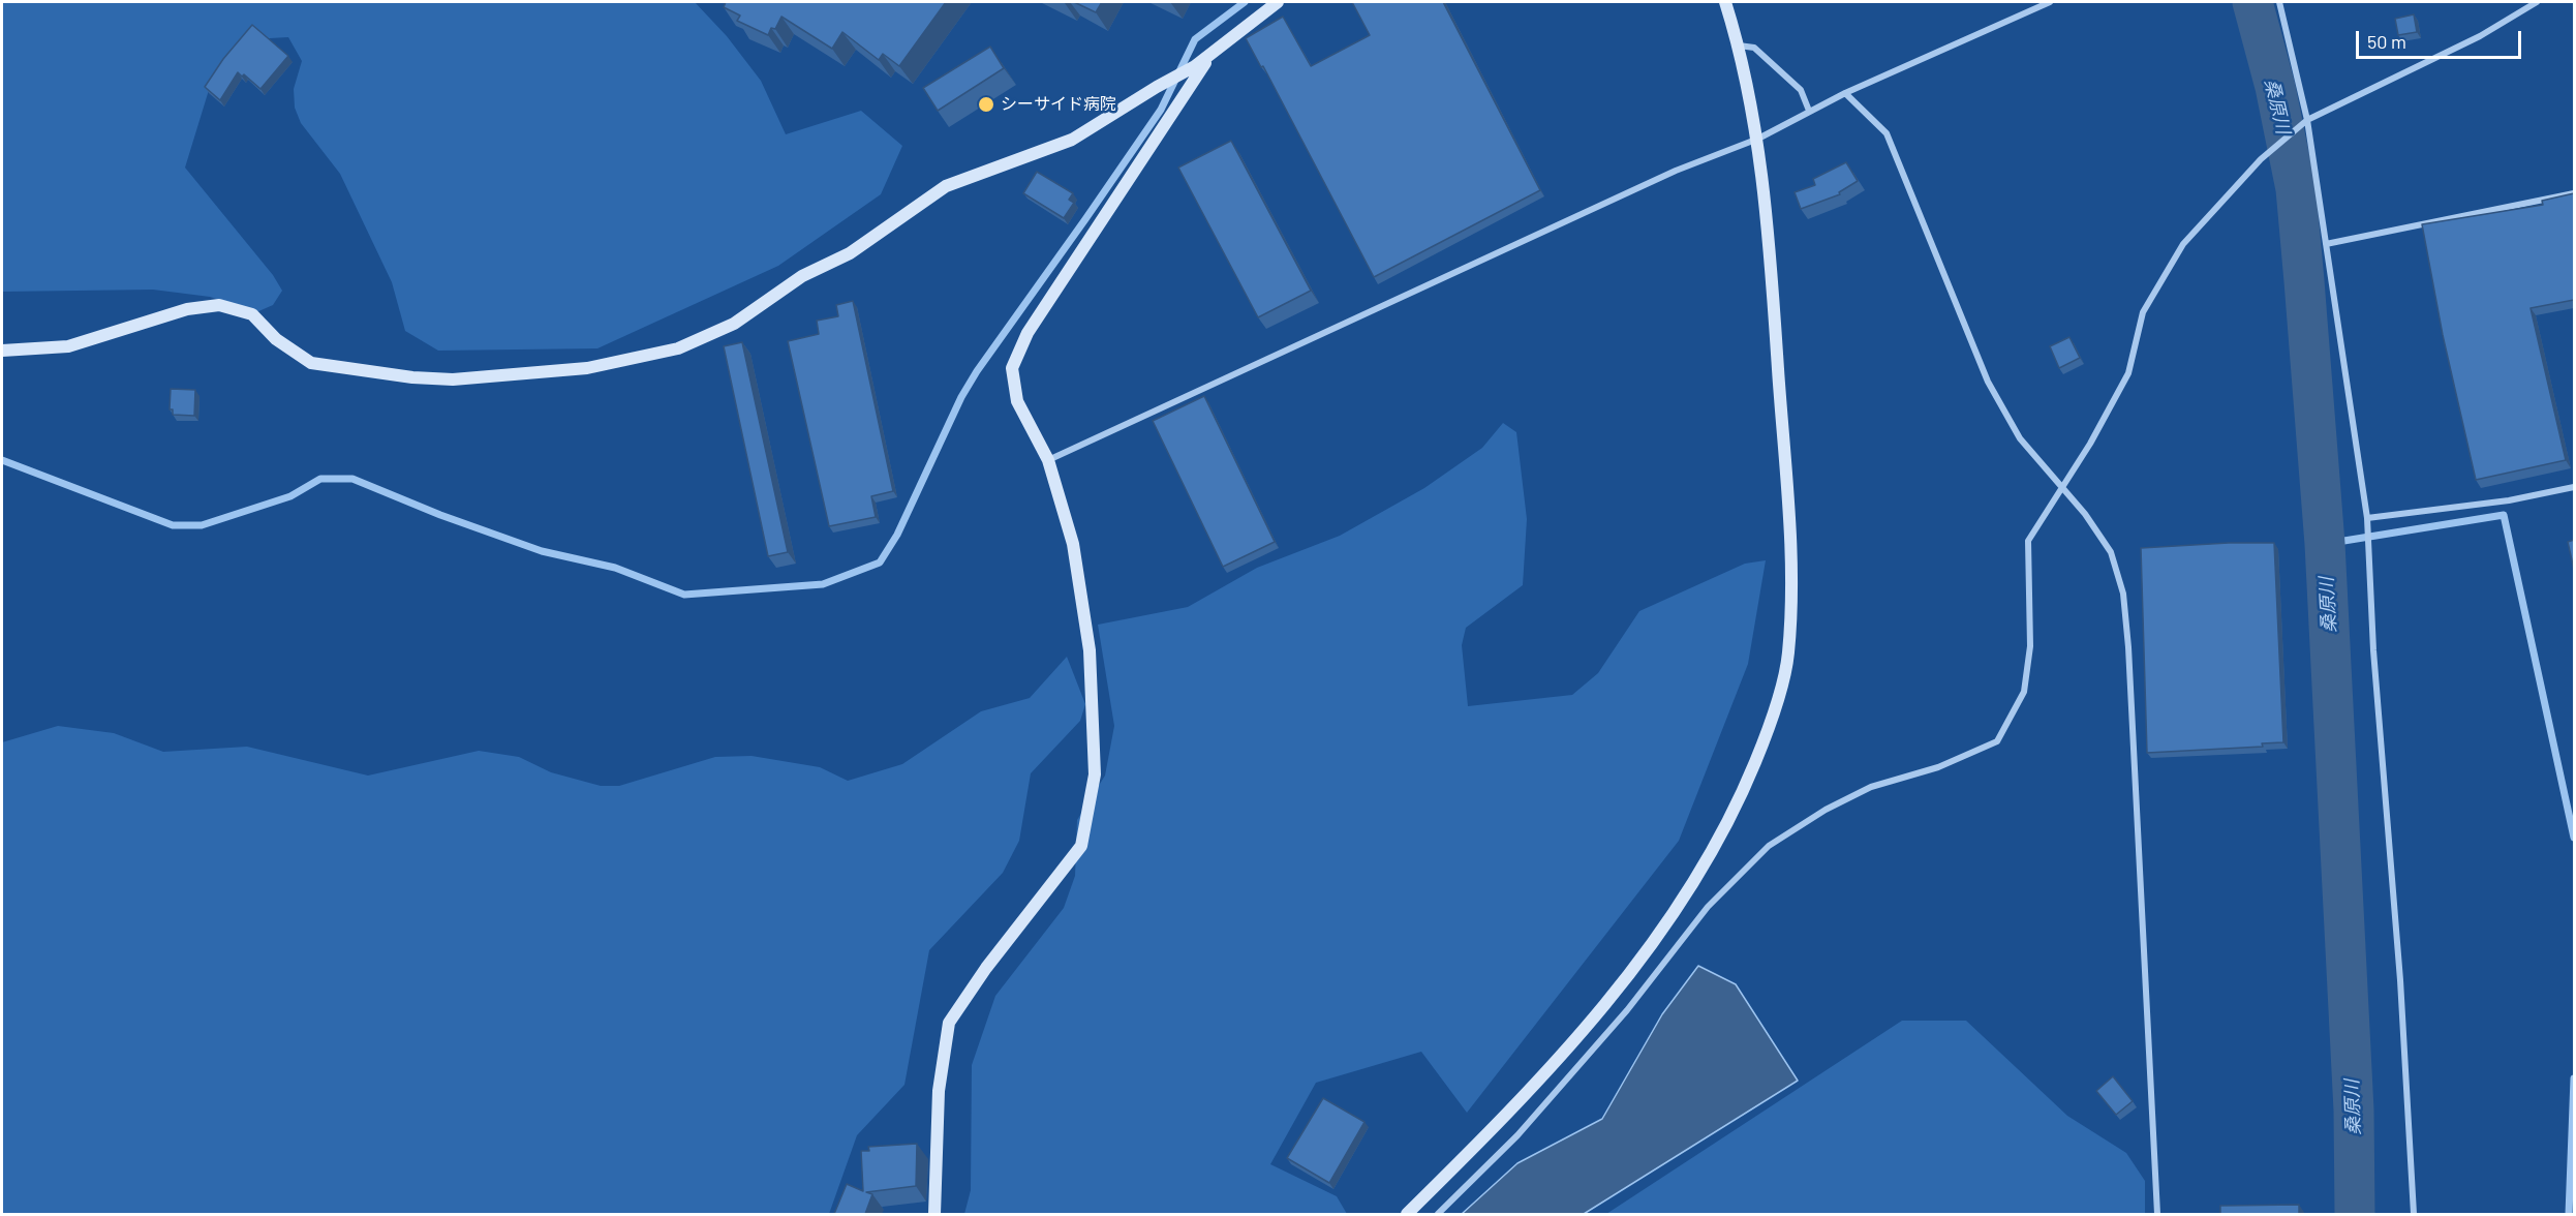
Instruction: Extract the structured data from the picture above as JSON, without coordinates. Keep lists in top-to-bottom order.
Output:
{
  "water": ["桑原川"],
  "places": ["シーサイド病院"],
  "scale_bar": "50 m"
}
